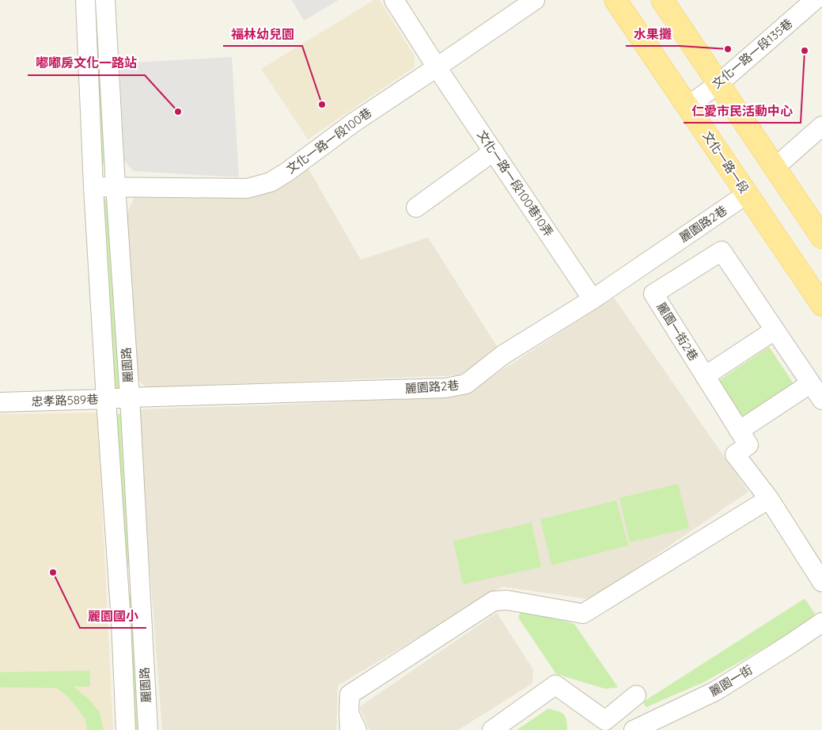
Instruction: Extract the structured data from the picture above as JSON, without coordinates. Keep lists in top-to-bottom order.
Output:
{
  "streets": {
    "main road": ["文化一路一段"],
    "street": [
      "文化一路一段135巷",
      "文化一路一段100巷",
      "文化一路一段100巷10弄",
      "麗園路2巷",
      "麗園一街2巷",
      "麗園路",
      "忠孝路589巷",
      "麗園一街"
    ]
  },
  "crossings": [
    ["文化一路一段135巷", "文化一路一段"],
    ["文化一路一段100巷", "文化一路一段100巷10弄"],
    ["文化一路一段100巷", "麗園路"],
    ["文化一路一段", "麗園路2巷"],
    ["文化一路一段100巷10弄", "麗園路2巷"],
    ["麗園路2巷", "麗園路"],
    ["麗園路2巷", "忠孝路589巷"],
    ["麗園路", "忠孝路589巷"]
  ],
  "places": [
    "水果攤",
    "仁愛市民活動中心",
    "福林幼兒園",
    "嘟嘟房文化一路站",
    "麗園國小"
  ]
}
